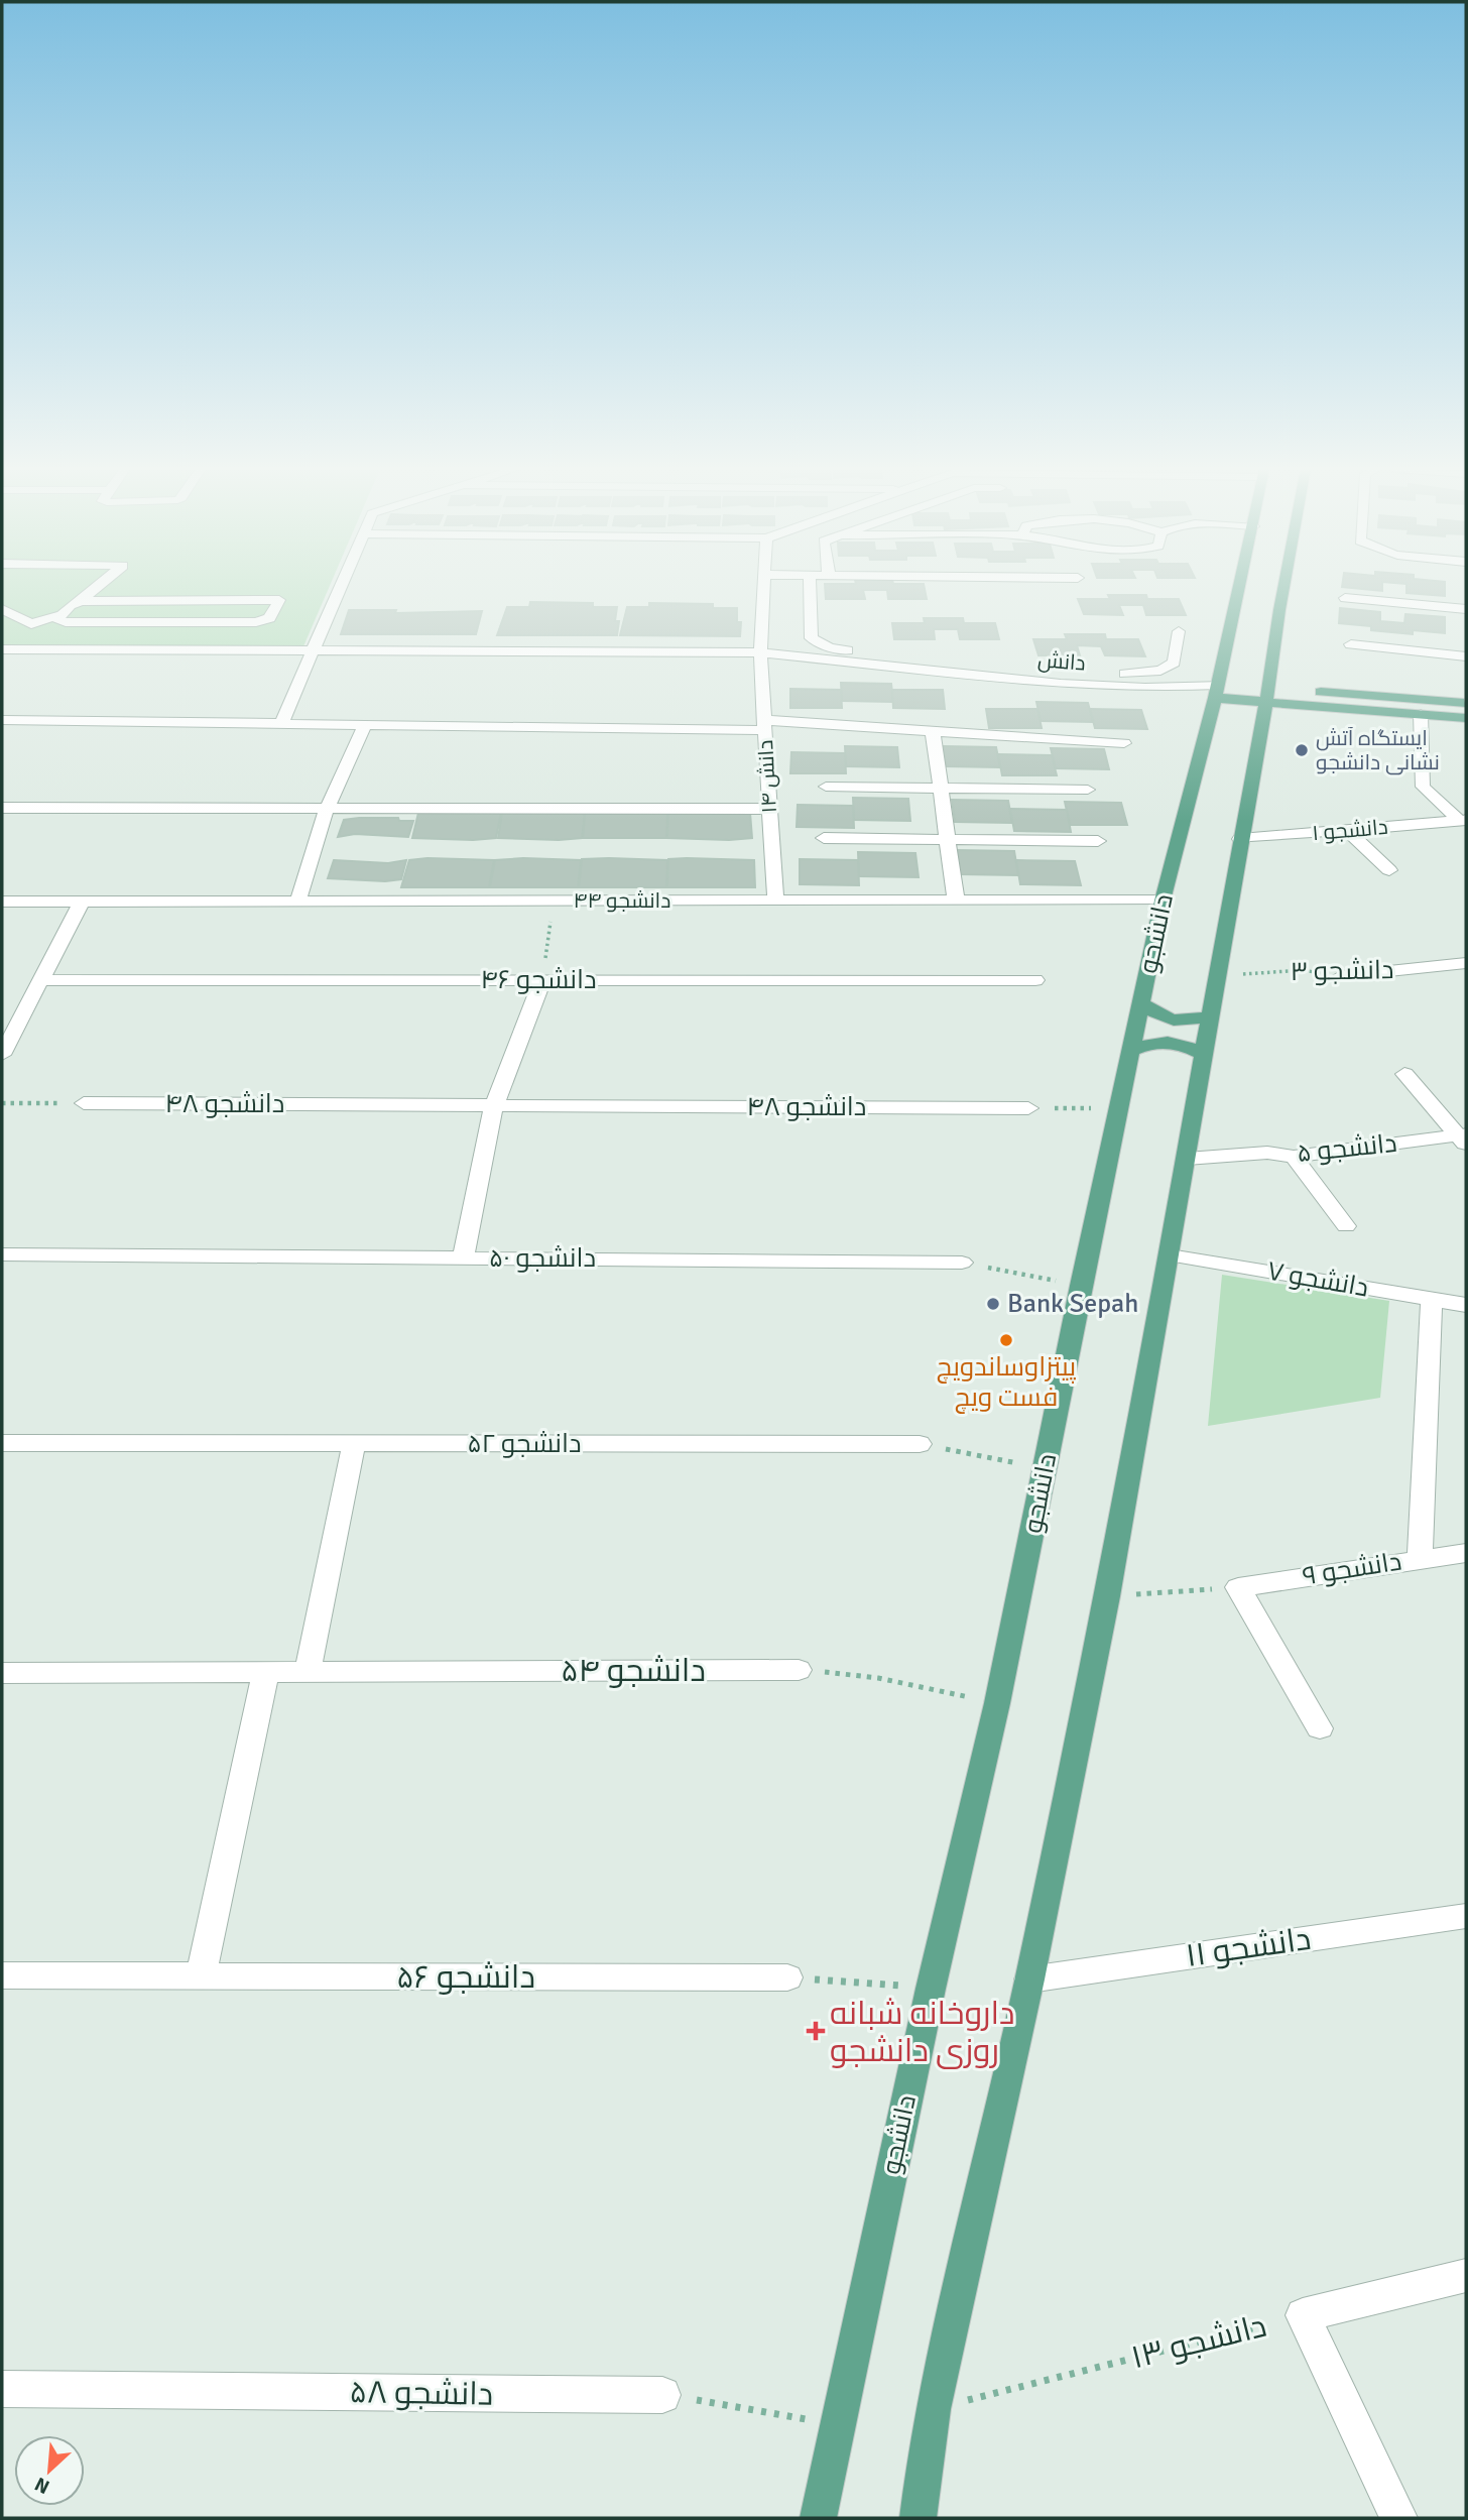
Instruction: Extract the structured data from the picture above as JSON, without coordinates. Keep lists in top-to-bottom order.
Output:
{
  "streets": {
    "main road": ["دانش", "دانشجو"],
    "street": [
      "دانش ۱۴",
      "دانشجو ۱",
      "دانشجو ۴۴",
      "دانشجو ۳",
      "دانشجو ۴۶",
      "دانشجو ۴۸",
      "دانشجو ۵",
      "دانشجو ۵۰",
      "دانشجو ۷",
      "دانشجو ۵۲",
      "دانشجو ۹",
      "دانشجو ۵۴",
      "دانشجو ۱۱",
      "دانشجو ۵۶",
      "دانشجو ۱۳",
      "دانشجو ۵۸"
    ]
  },
  "crossings": [
    ["دانش", "دانش ۱۴"],
    ["دانش", "دانشجو"],
    ["دانش ۱۴", "دانشجو ۴۴"],
    ["دانشجو ۴۴", "دانشجو"]
  ],
  "places": {
    "other": ["ایستگاه آتش نشانی دانشجو", "Bank Sepah", "پیتزاوساندویچ فست ویچ"],
    "health": ["داروخانه شبانه روزی دانشجو"]
  },
  "north": "bottom left"
}
